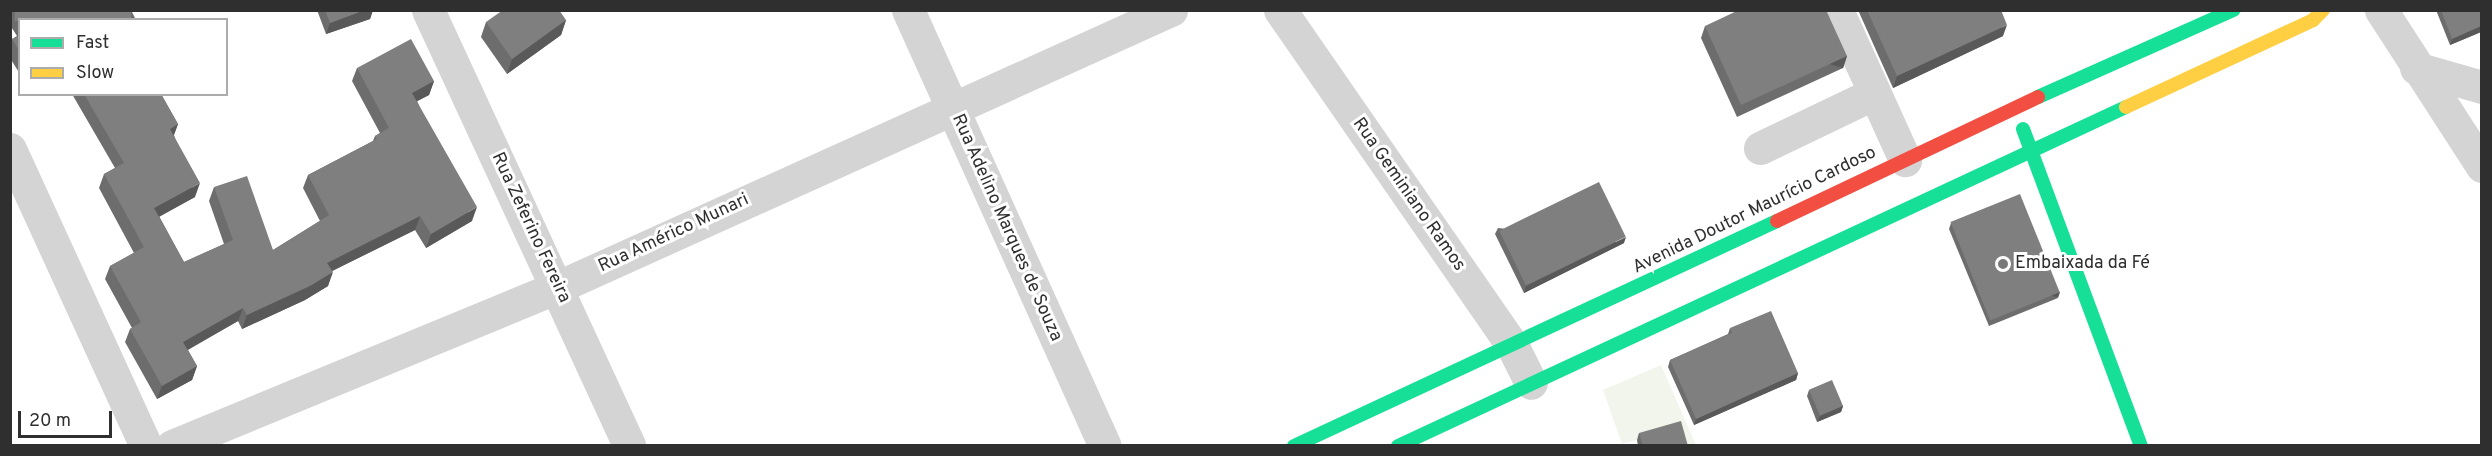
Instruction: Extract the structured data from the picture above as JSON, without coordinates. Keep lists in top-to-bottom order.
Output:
{
  "streets": {
    "street": [
      "Rua Geminiano Ramos",
      "Avenida Doutor Maurício Cardoso",
      "Rua Zeferino Fereira",
      "Rua Adelino Marques de Souza",
      "Rua Américo Munari"
    ]
  },
  "crossings": [
    ["Rua Geminiano Ramos", "Avenida Doutor Maurício Cardoso"],
    ["Rua Zeferino Fereira", "Rua Américo Munari"],
    ["Rua Adelino Marques de Souza", "Rua Américo Munari"]
  ],
  "places": ["Embaixada da Fé"],
  "legend": ["Fast", "Slow"],
  "scale_bar": "20 m"
}
